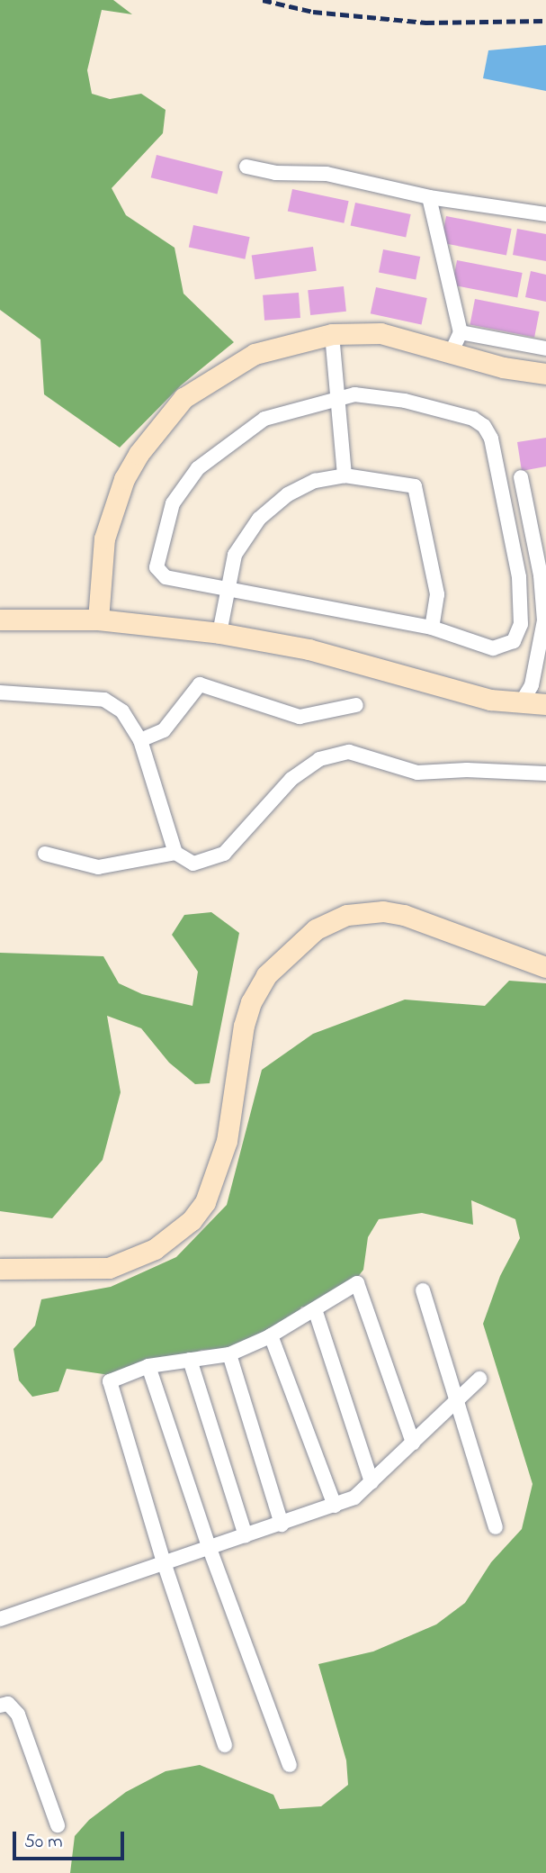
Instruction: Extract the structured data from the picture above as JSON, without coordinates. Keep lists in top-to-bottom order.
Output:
{
  "scale_bar": "50 m"
}
